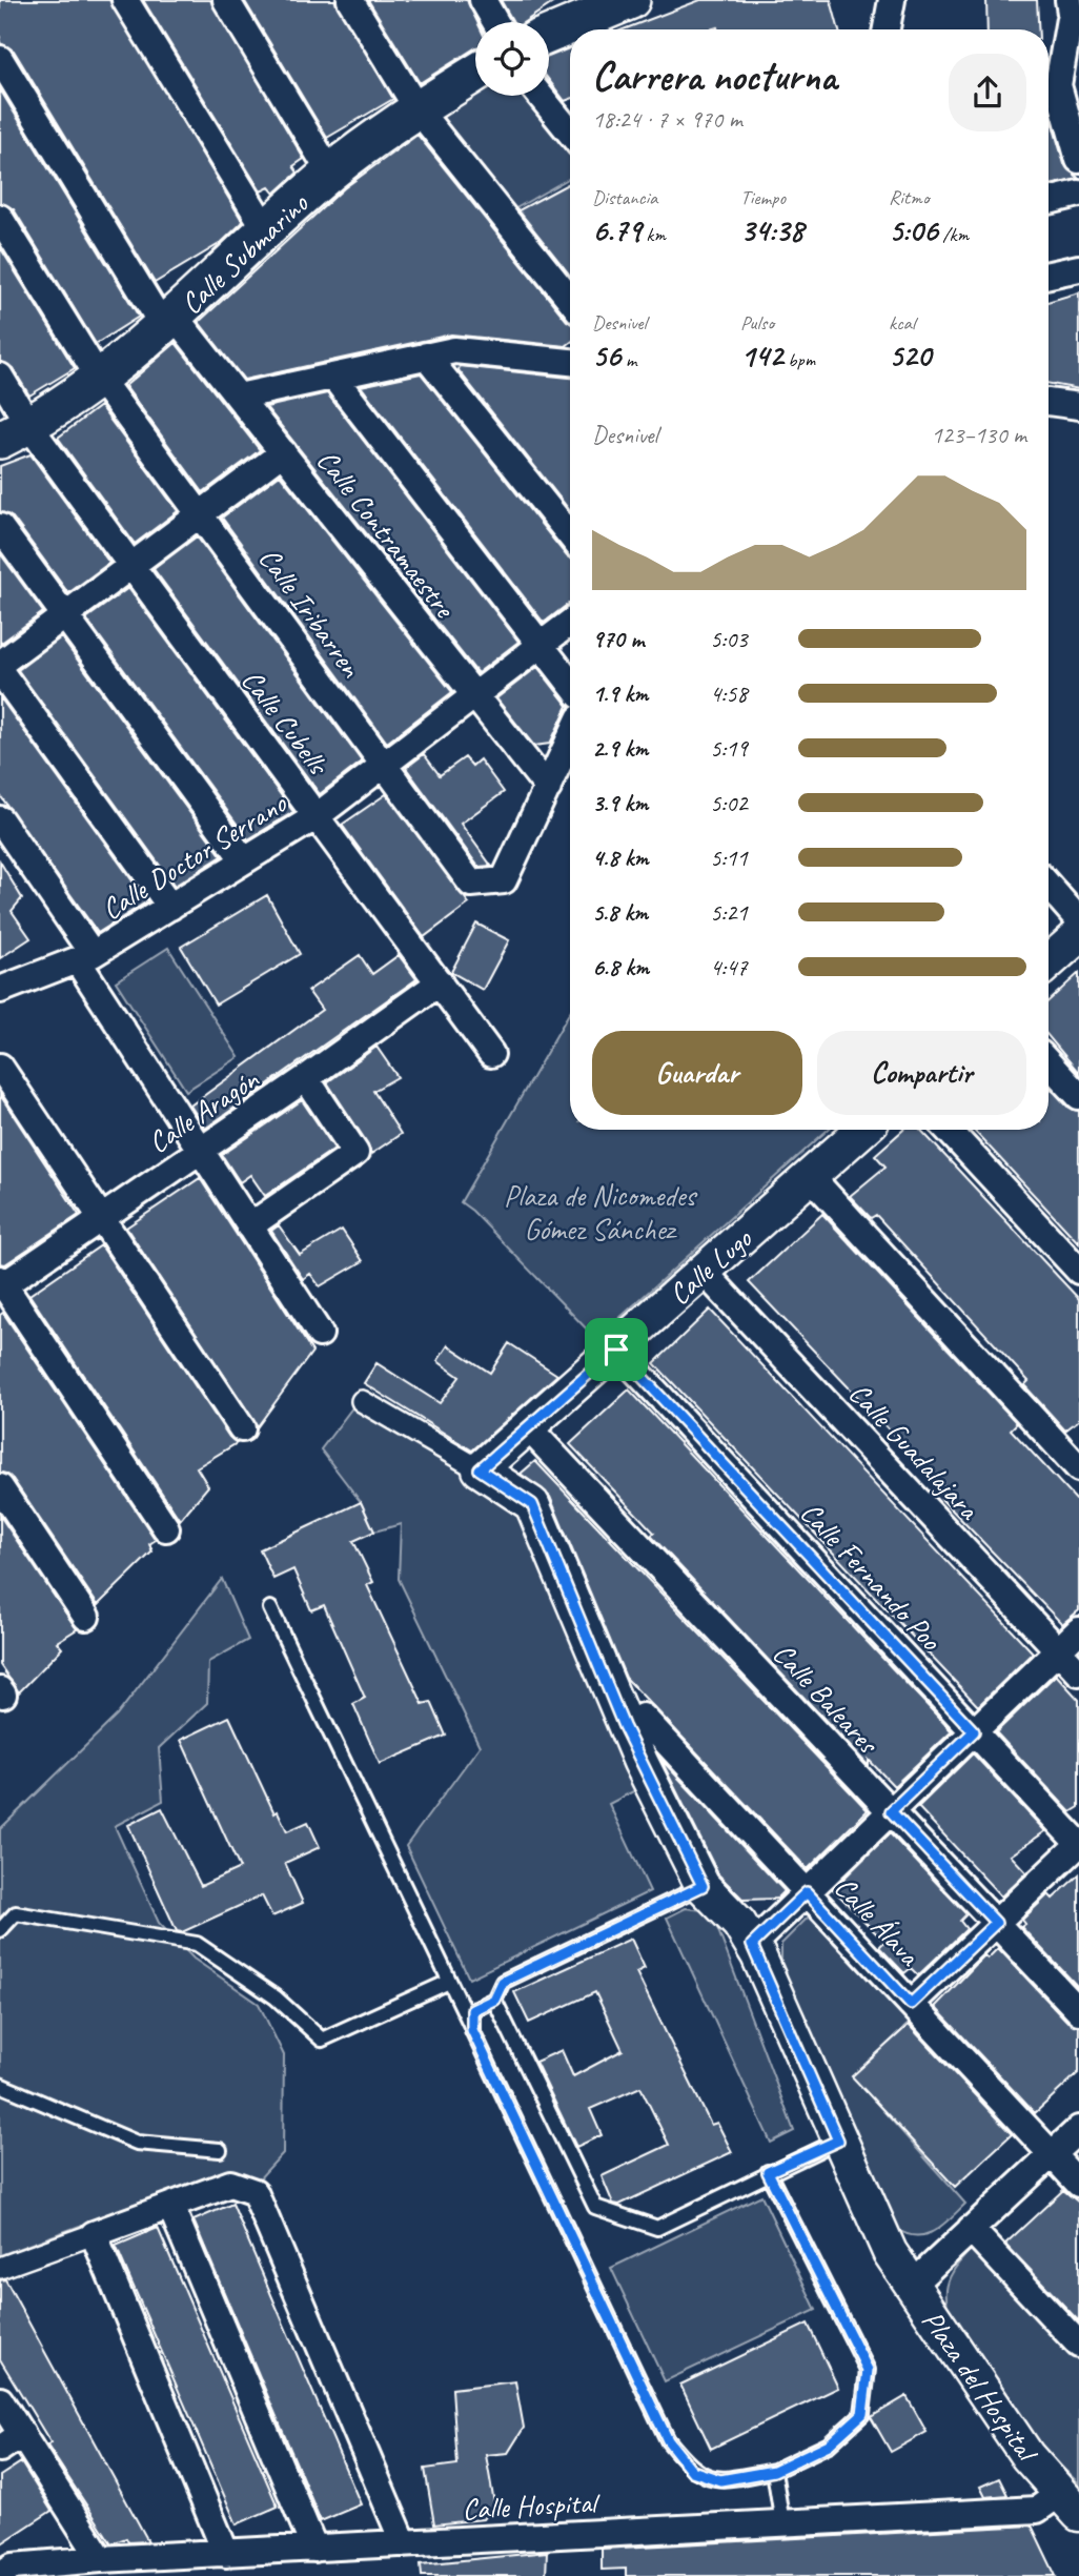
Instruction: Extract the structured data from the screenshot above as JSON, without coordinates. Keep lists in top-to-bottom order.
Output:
{
  "streets": {
    "main road": ["Calle Submarino"],
    "street": [
      "Calle Contramaestre",
      "Calle Iribarren",
      "Calle Cubells",
      "Calle Doctor Serrano",
      "Calle Aragón",
      "Calle Lugo",
      "Calle Guadalajara",
      "Calle Fernando Poo",
      "Calle Baleares",
      "Calle Álava",
      "Plaza del Hospital",
      "Calle Hospital"
    ]
  },
  "crossings": [
    ["Calle Submarino", "Calle Contramaestre"],
    ["Calle Submarino", "Calle Iribarren"],
    ["Calle Submarino", "Calle Cubells"],
    ["Calle Contramaestre", "Calle Iribarren"],
    ["Calle Contramaestre", "Calle Doctor Serrano"],
    ["Calle Iribarren", "Calle Doctor Serrano"],
    ["Calle Cubells", "Calle Doctor Serrano"],
    ["Calle Cubells", "Calle Aragón"],
    ["Calle Lugo", "Calle Guadalajara"],
    ["Calle Lugo", "Calle Fernando Poo"],
    ["Calle Lugo", "Calle Baleares"],
    ["Calle Lugo", "Plaza del Hospital"],
    ["Calle Álava", "Plaza del Hospital"],
    ["Plaza del Hospital", "Calle Hospital"]
  ],
  "parks": ["Plaza de Nicomedes Gómez Sánchez"],
  "page": {
    "heading": ["Carrera nocturna", "18:24 · 7 × 970 m"],
    "stats": [
      ["Distancia", "6.79 km"],
      ["Tiempo", "34:38"],
      ["Ritmo", "5:06 /km"],
      ["Desnivel", "56 m"],
      ["Pulso", "142 bpm"],
      ["kcal", "520"]
    ],
    "chart": ["Desnivel", "123–130 m"],
    "list": [
      {
        "name": "970 m",
        "note": "5:03"
      },
      {
        "name": "1.9 km",
        "note": "4:58"
      },
      {
        "name": "2.9 km",
        "note": "5:19"
      },
      {
        "name": "3.9 km",
        "note": "5:02"
      },
      {
        "name": "4.8 km",
        "note": "5:11"
      },
      {
        "name": "5.8 km",
        "note": "5:21"
      },
      {
        "name": "6.8 km",
        "note": "4:47"
      }
    ],
    "buttons": ["Guardar", "Compartir"]
  }
}
